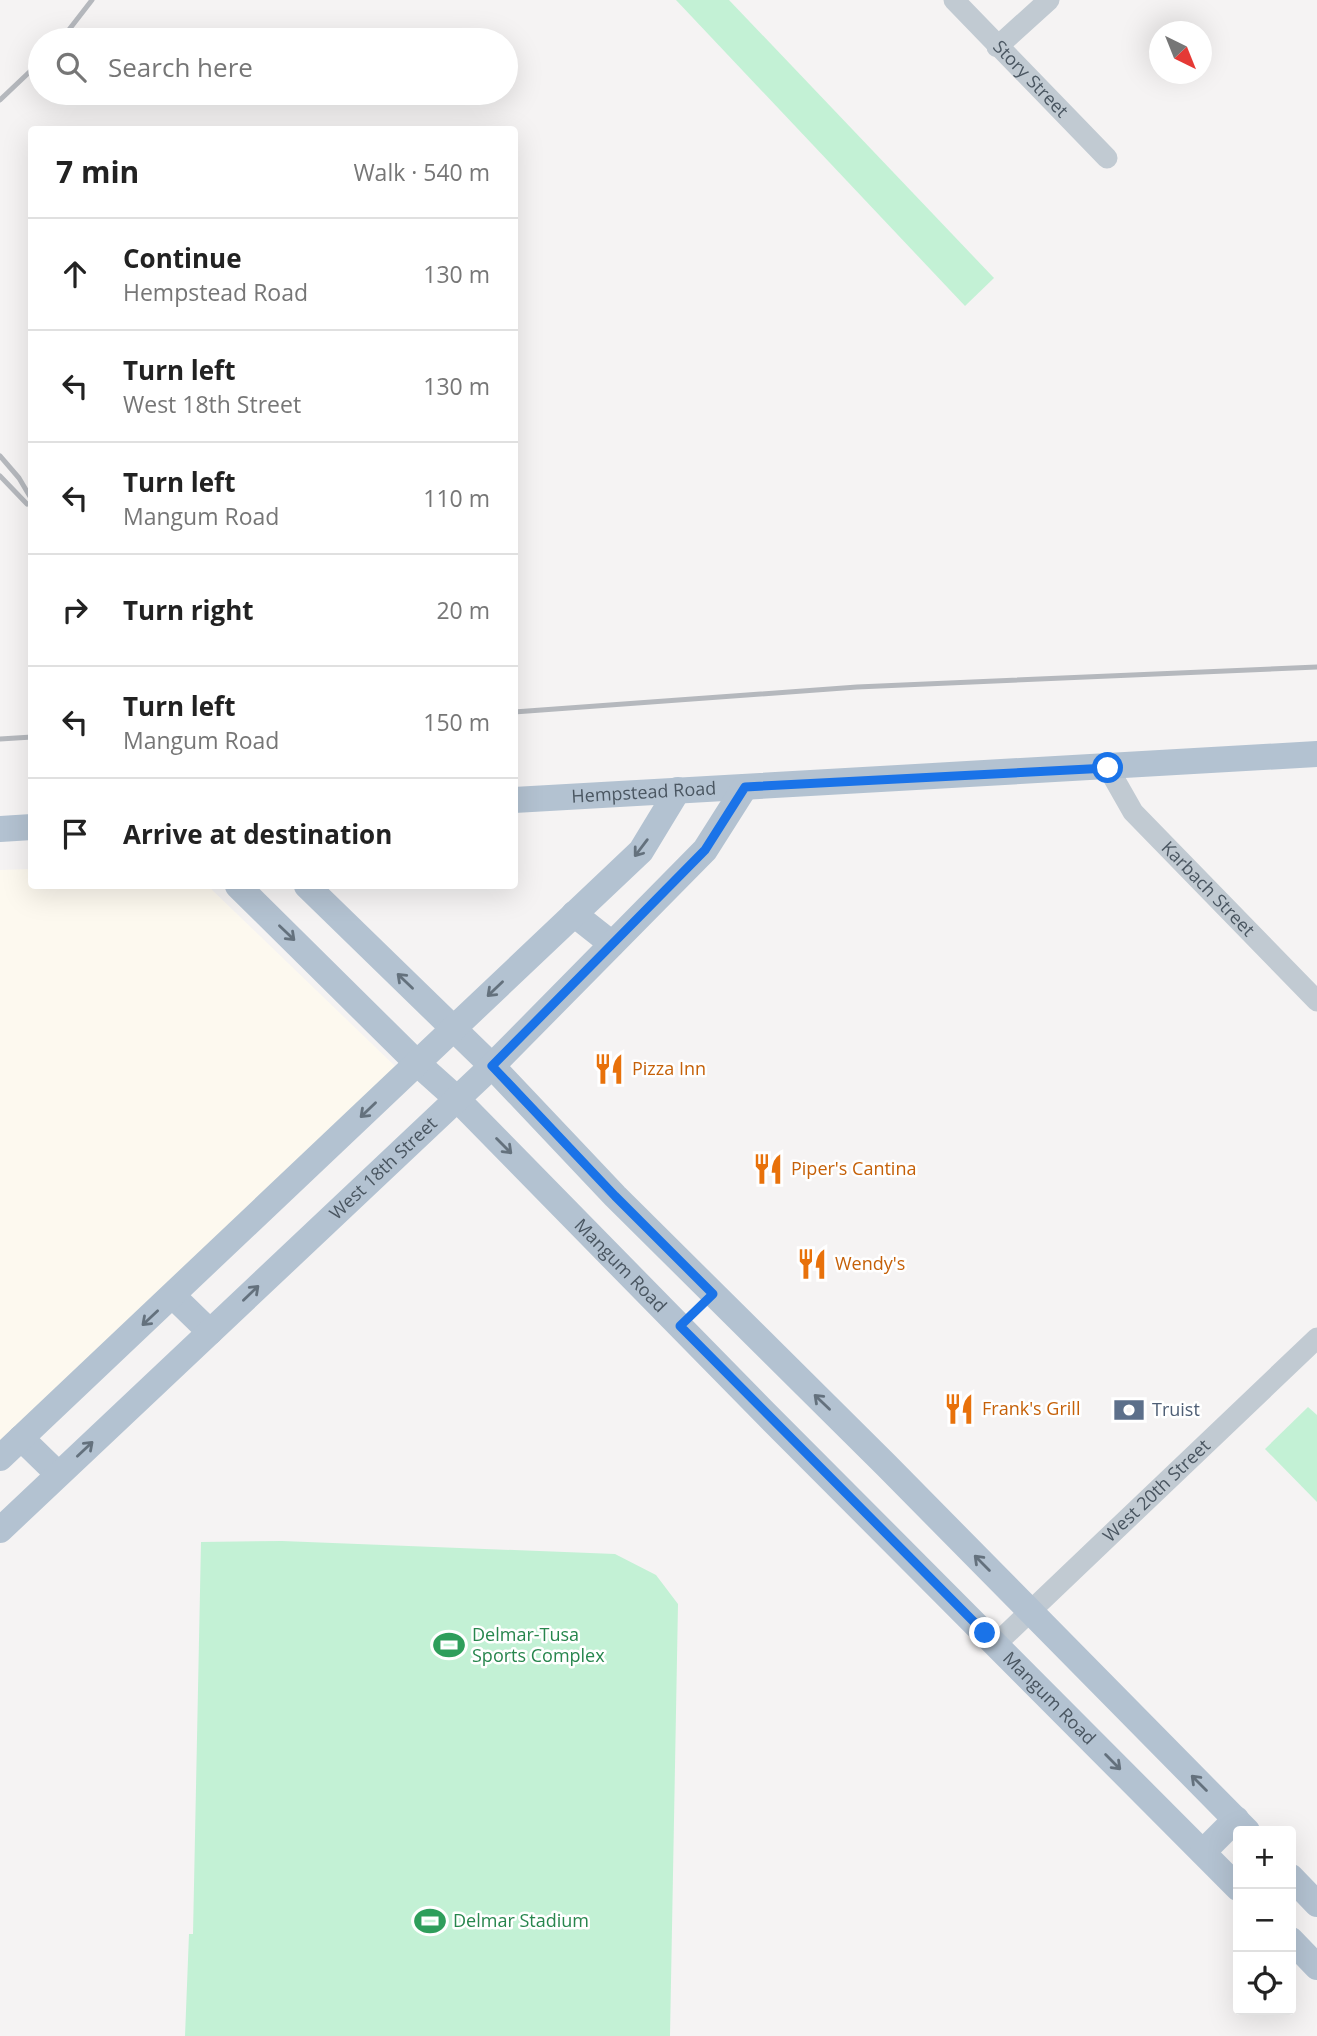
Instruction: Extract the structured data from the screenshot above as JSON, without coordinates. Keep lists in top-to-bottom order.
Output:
{
  "streets": {
    "main road": ["Hempstead Road", "West 18th Street", "Mangum Road"],
    "street": ["Story Street", "Karbach Street", "West 20th Street"]
  },
  "crossings": [
    ["Hempstead Road", "Karbach Street"],
    ["Hempstead Road", "West 18th Street"],
    ["West 18th Street", "Mangum Road"],
    ["Mangum Road", "West 20th Street"]
  ],
  "places": {
    "restaurant": [
      "Pizza Inn",
      "Piper's Cantina",
      "Wendy's",
      "Frank's Grill"
    ],
    "bank": ["Truist"],
    "sports": ["Delmar-Tusa Sports Complex", "Delmar Stadium"]
  },
  "north": "bottom right",
  "page": {
    "search": "Search here",
    "heading": ["7 min", "Walk · 540 m"],
    "list": [
      ["Continue", "Hempstead Road", "130 m"],
      ["Turn left", "West 18th Street", "130 m"],
      ["Turn left", "Mangum Road", "110 m"],
      ["Turn right", "20 m"],
      ["Turn left", "Mangum Road", "150 m"],
      "Arrive at destination"
    ],
    "map_buttons": ["+", "−"]
  }
}
